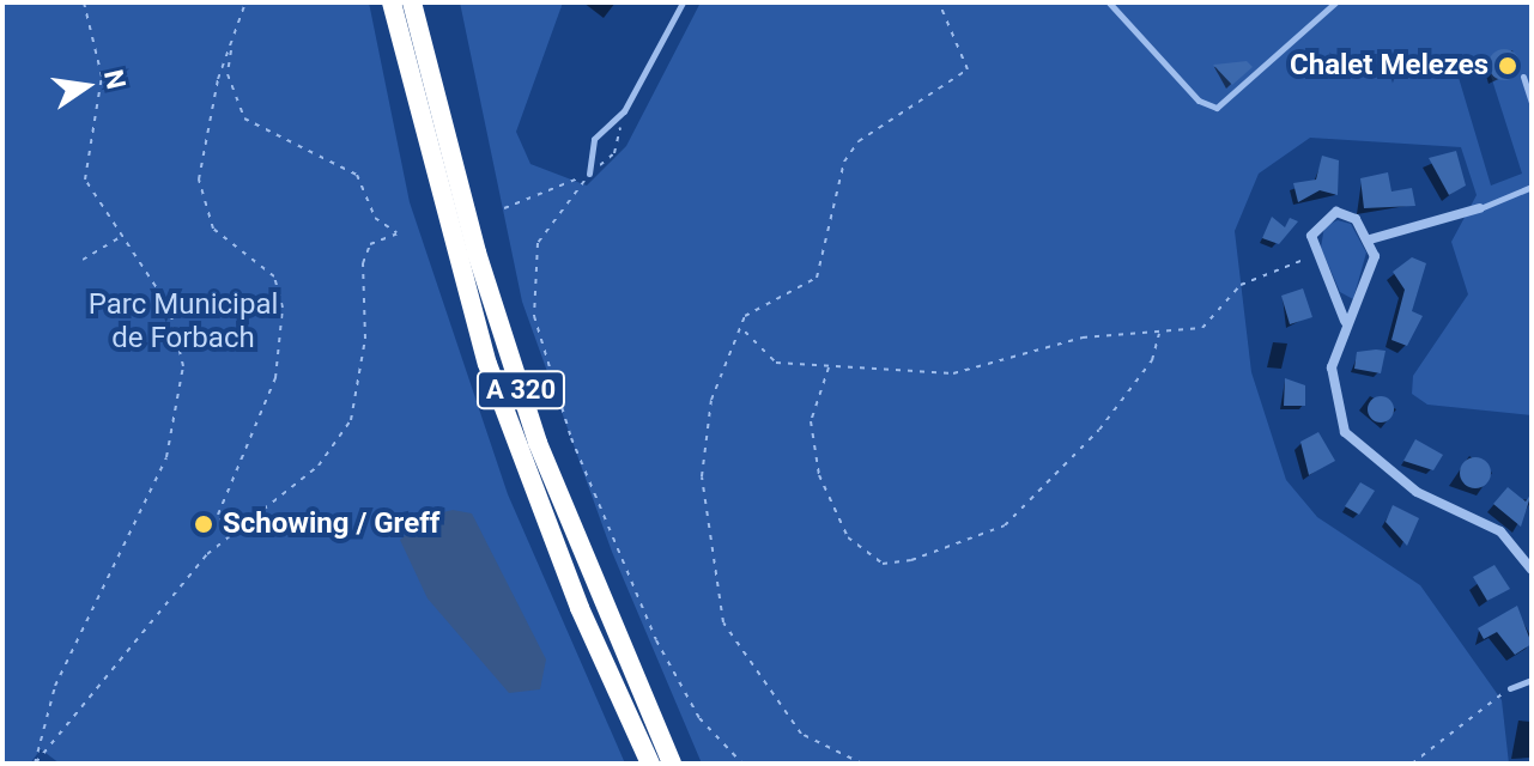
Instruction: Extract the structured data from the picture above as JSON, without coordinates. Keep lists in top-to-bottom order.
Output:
{
  "streets": {
    "highway": ["A 320"]
  },
  "parks": ["Parc Municipal de Forbach"],
  "places": ["Chalet Melezes", "Schowing / Greff"],
  "north": "right"
}
